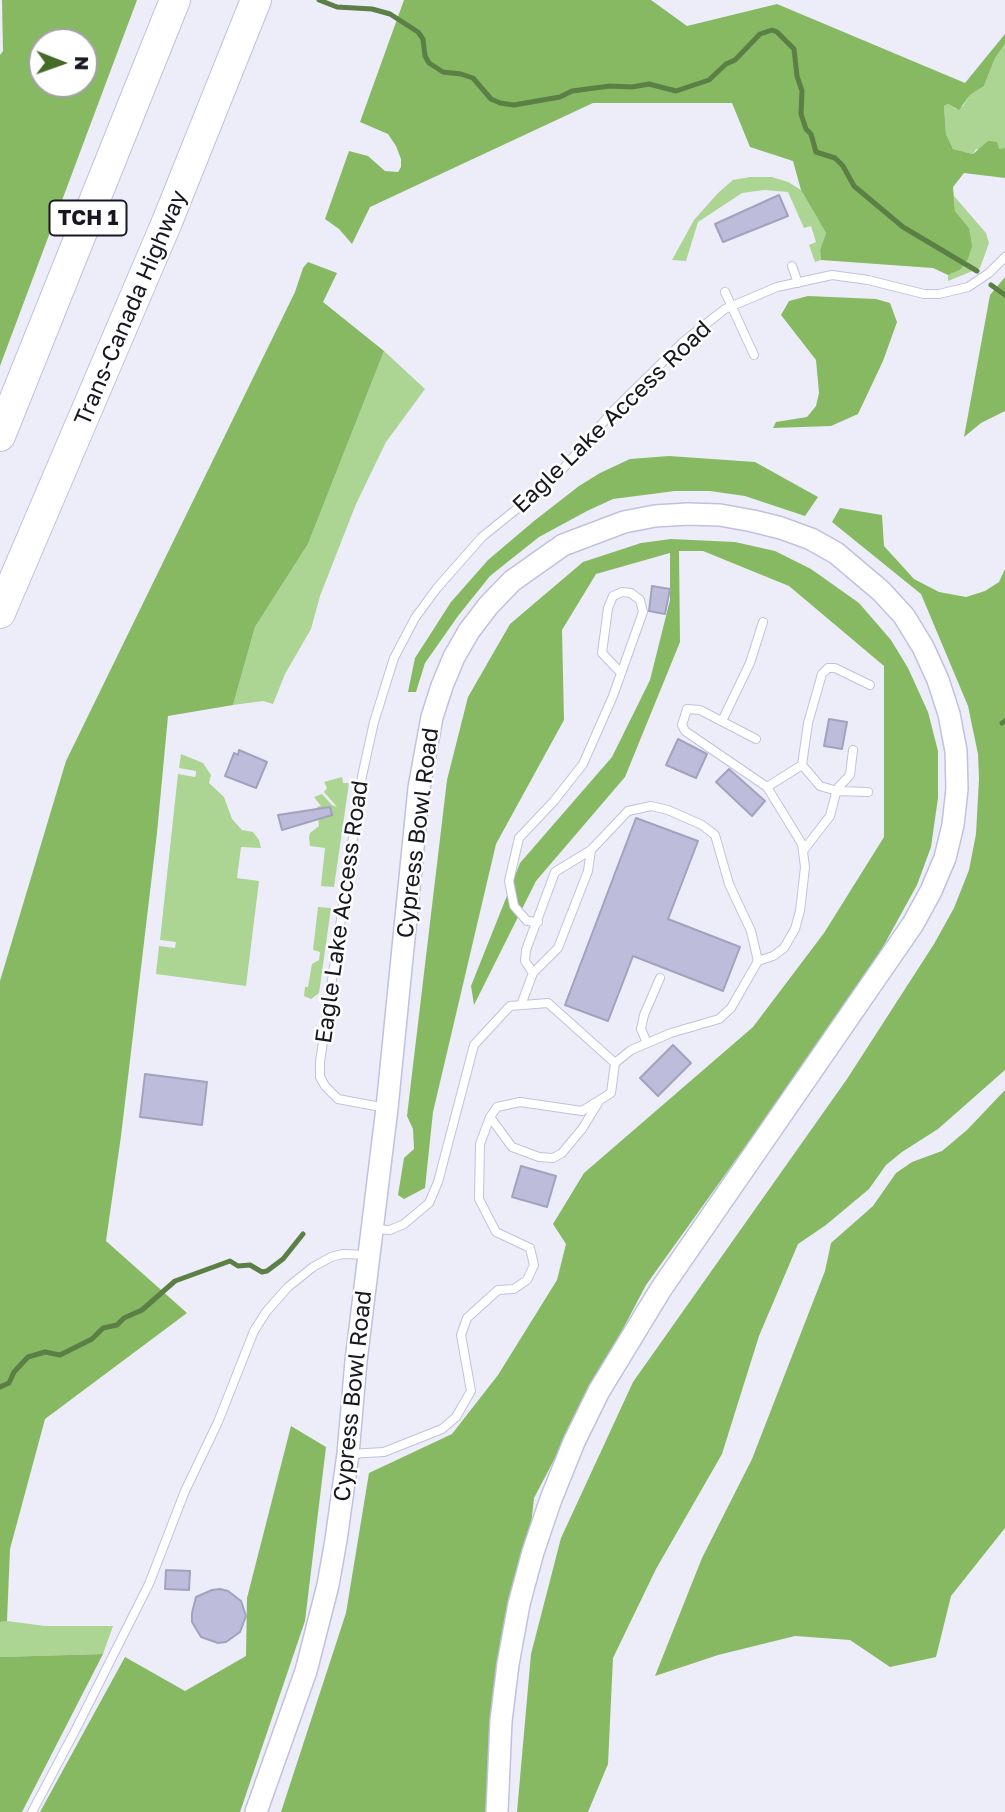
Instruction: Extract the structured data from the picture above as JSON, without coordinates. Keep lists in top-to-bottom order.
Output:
{
  "streets": {
    "highway": ["TCH 1", "Trans-Canada Highway"],
    "street": ["Cypress Bowl Road"],
    "lane": ["Eagle Lake Access Road"]
  },
  "crossings": [
    ["Eagle Lake Access Road", "Cypress Bowl Road"]
  ],
  "north": "right"
}
